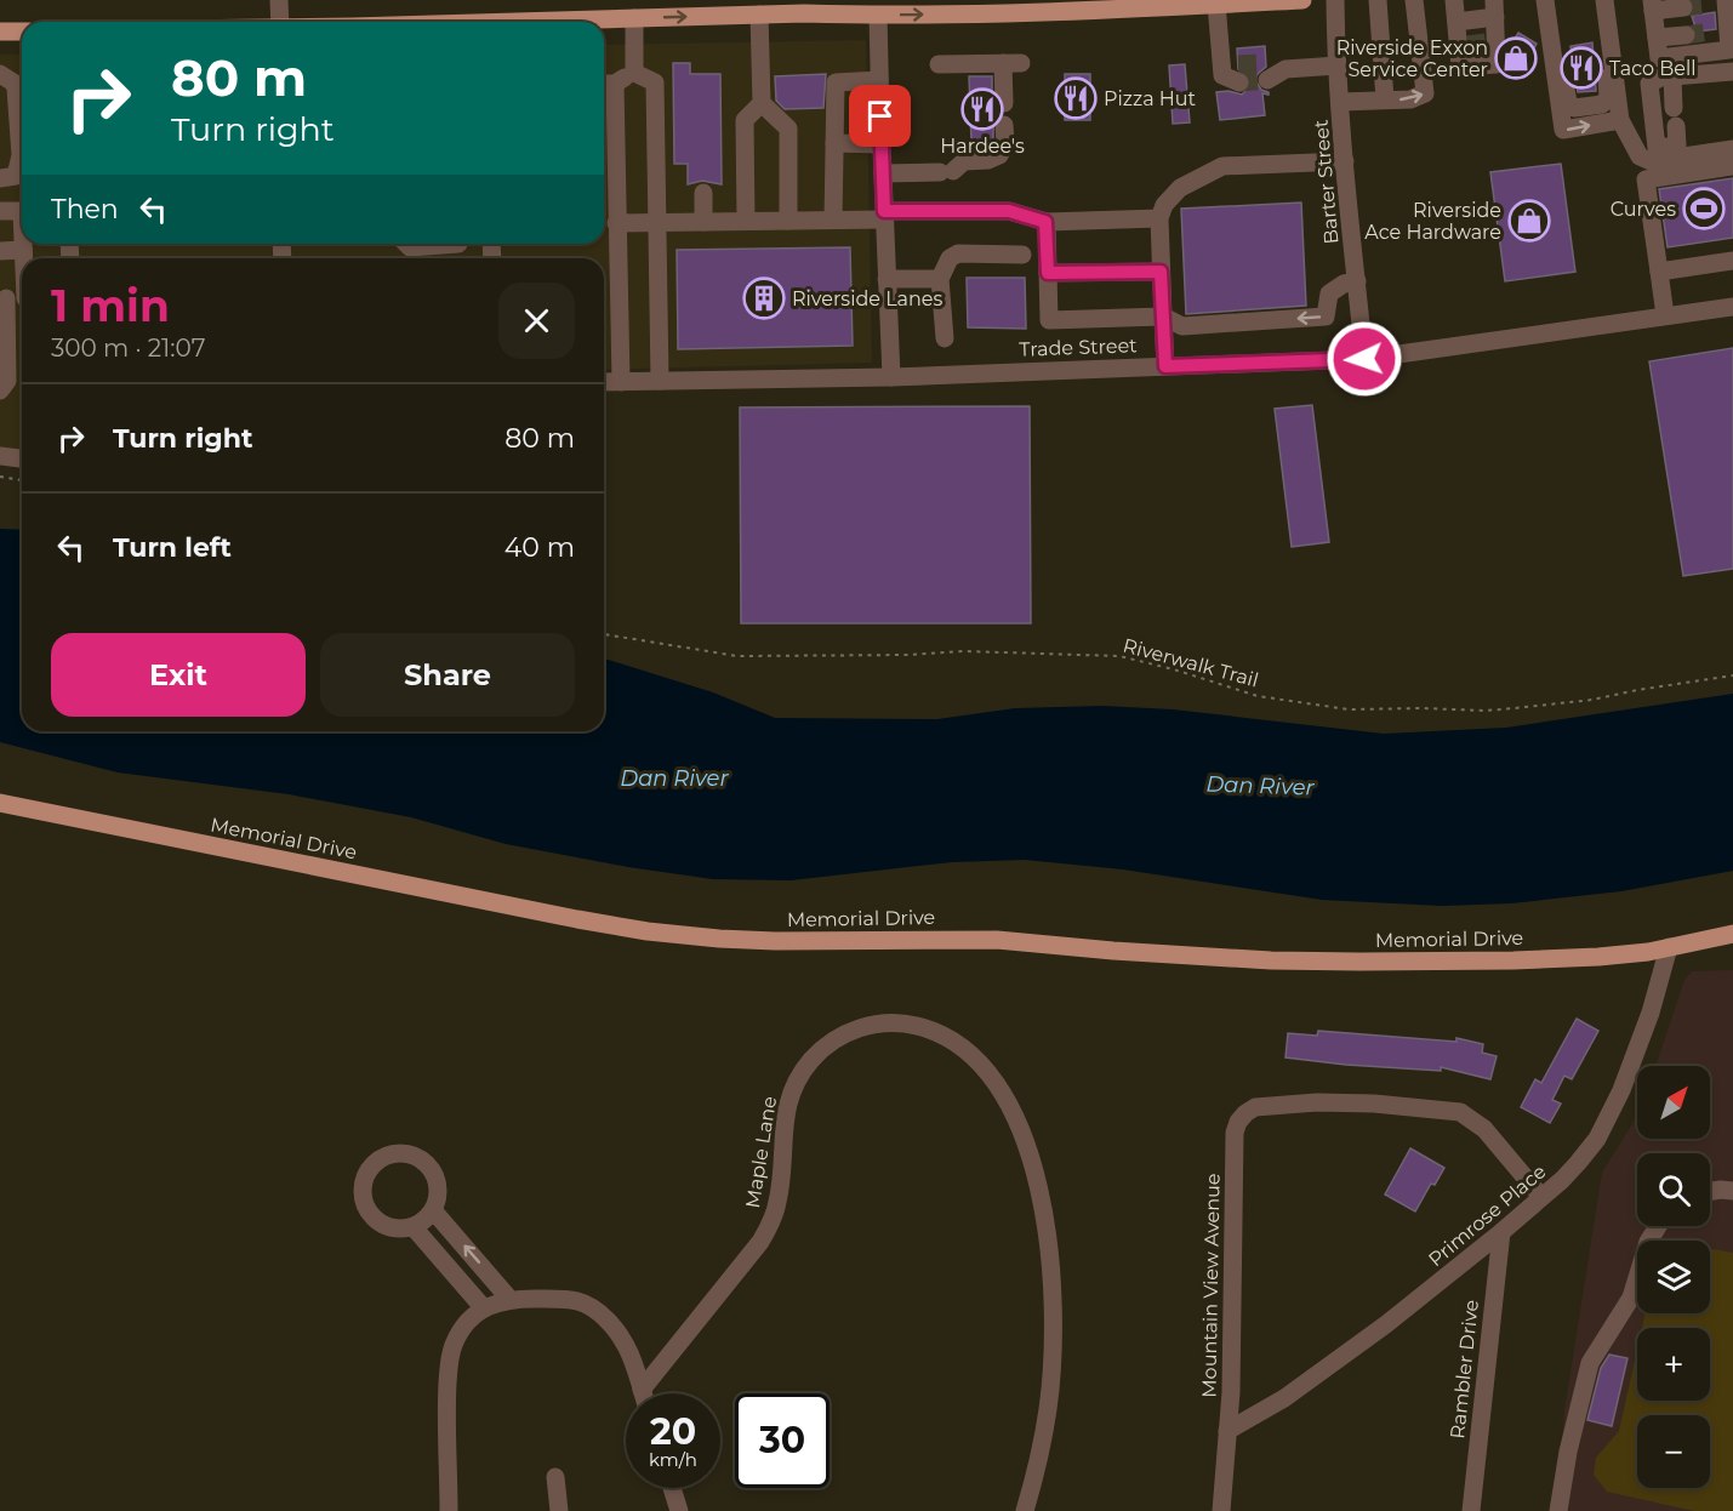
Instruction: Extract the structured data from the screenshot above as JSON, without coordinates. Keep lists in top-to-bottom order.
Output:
{
  "streets": {
    "main road": ["Memorial Drive"],
    "street": [
      "Barter Street",
      "Trade Street",
      "Maple Lane",
      "Primrose Place",
      "Mountain View Avenue",
      "Rambler Drive"
    ],
    "path": ["Riverwalk Trail"]
  },
  "crossings": [
    ["Barter Street", "Trade Street"],
    ["Memorial Drive", "Primrose Place"],
    ["Primrose Place", "Mountain View Avenue"],
    ["Primrose Place", "Rambler Drive"]
  ],
  "water": ["Dan River"],
  "places": {
    "shop": ["Riverside Exxon Service Center", "Riverside Ace Hardware"],
    "restaurant": ["Taco Bell", "Pizza Hut", "Hardee's"],
    "sports": ["Curves"],
    "building": ["Riverside Lanes"]
  },
  "north": "top right",
  "page": {
    "turn": ["80 m", "Turn right"],
    "then": "Then",
    "heading": ["1 min", "300 m · 21:07"],
    "list": [
      {
        "name": "Turn right",
        "value": "80 m"
      },
      {
        "name": "Turn left",
        "value": "40 m"
      }
    ],
    "buttons": ["Exit", "Share"],
    "map_buttons": ["+", "−"],
    "speed": "20 km/h",
    "limit": "30"
  }
}
